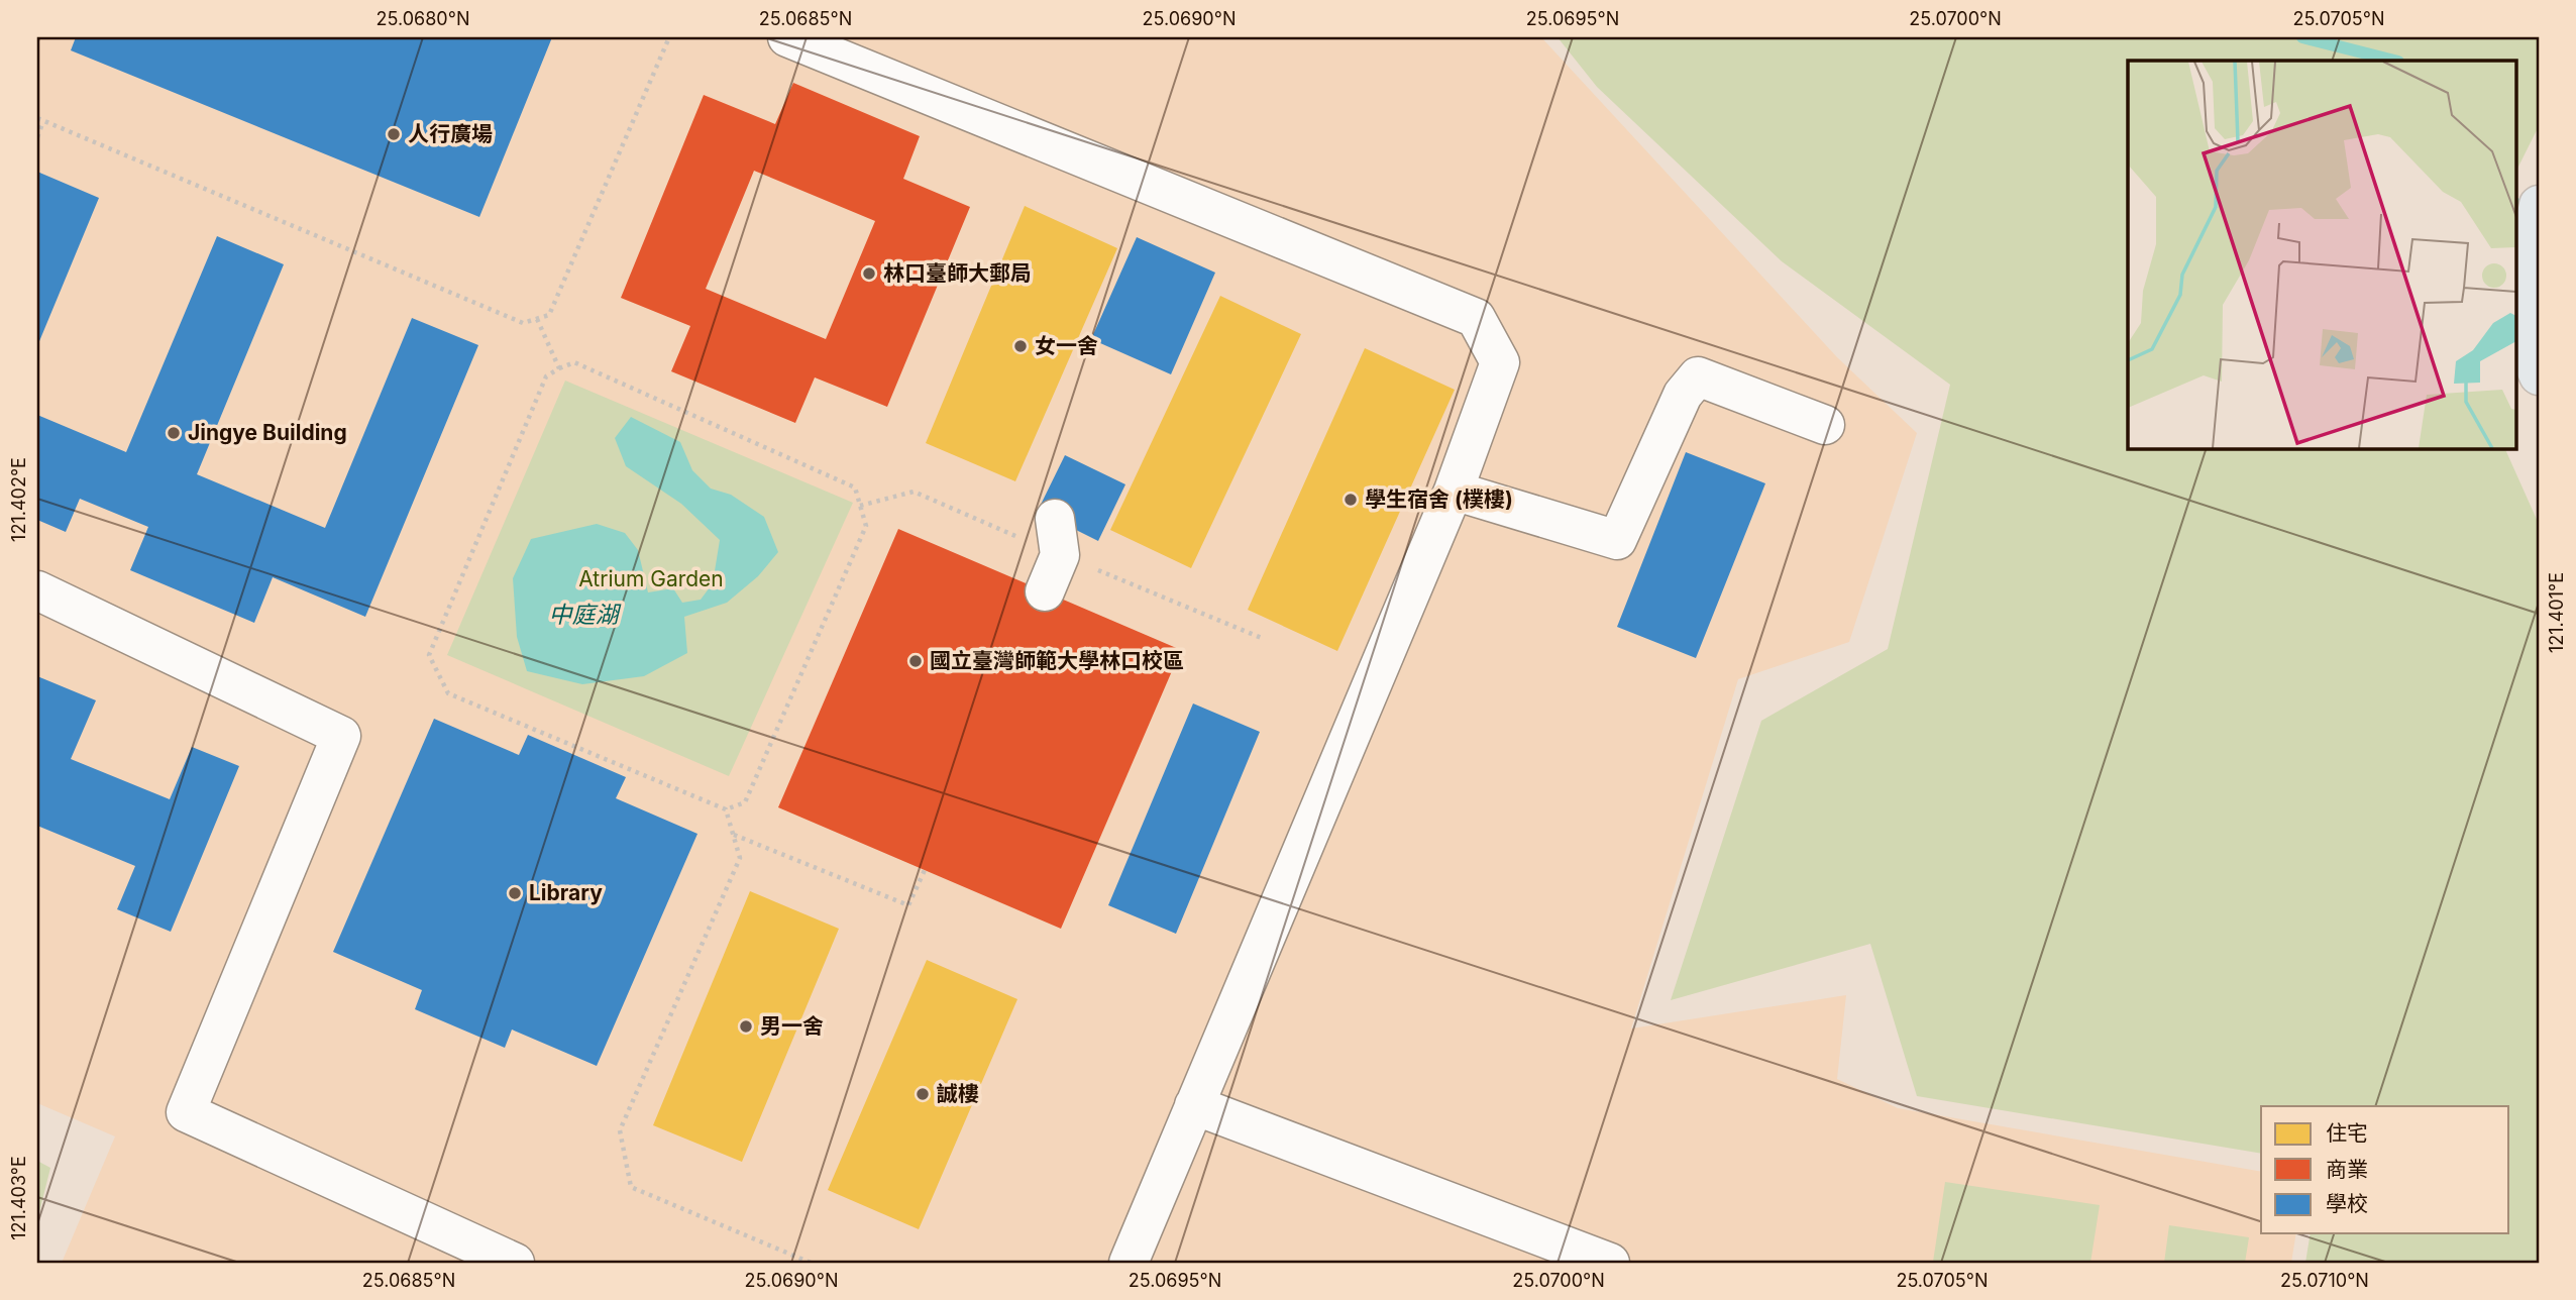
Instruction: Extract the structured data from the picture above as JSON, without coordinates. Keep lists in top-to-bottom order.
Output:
{
  "water": ["中庭湖"],
  "parks": ["Atrium Garden"],
  "places": [
    "人行廣場",
    "林口臺師大郵局",
    "女一舍",
    "Jingye Building",
    "學生宿舍 (樸樓)",
    "國立臺灣師範大學林口校區",
    "Library",
    "男一舍",
    "誠樓"
  ],
  "legend": ["住宅", "商業", "學校"],
  "coordinates": [
    "25.0680°N",
    "25.0685°N",
    "25.0690°N",
    "25.0695°N",
    "25.0700°N",
    "25.0705°N",
    "121.402°E",
    "121.401°E",
    "121.403°E",
    "25.0710°N"
  ]
}
